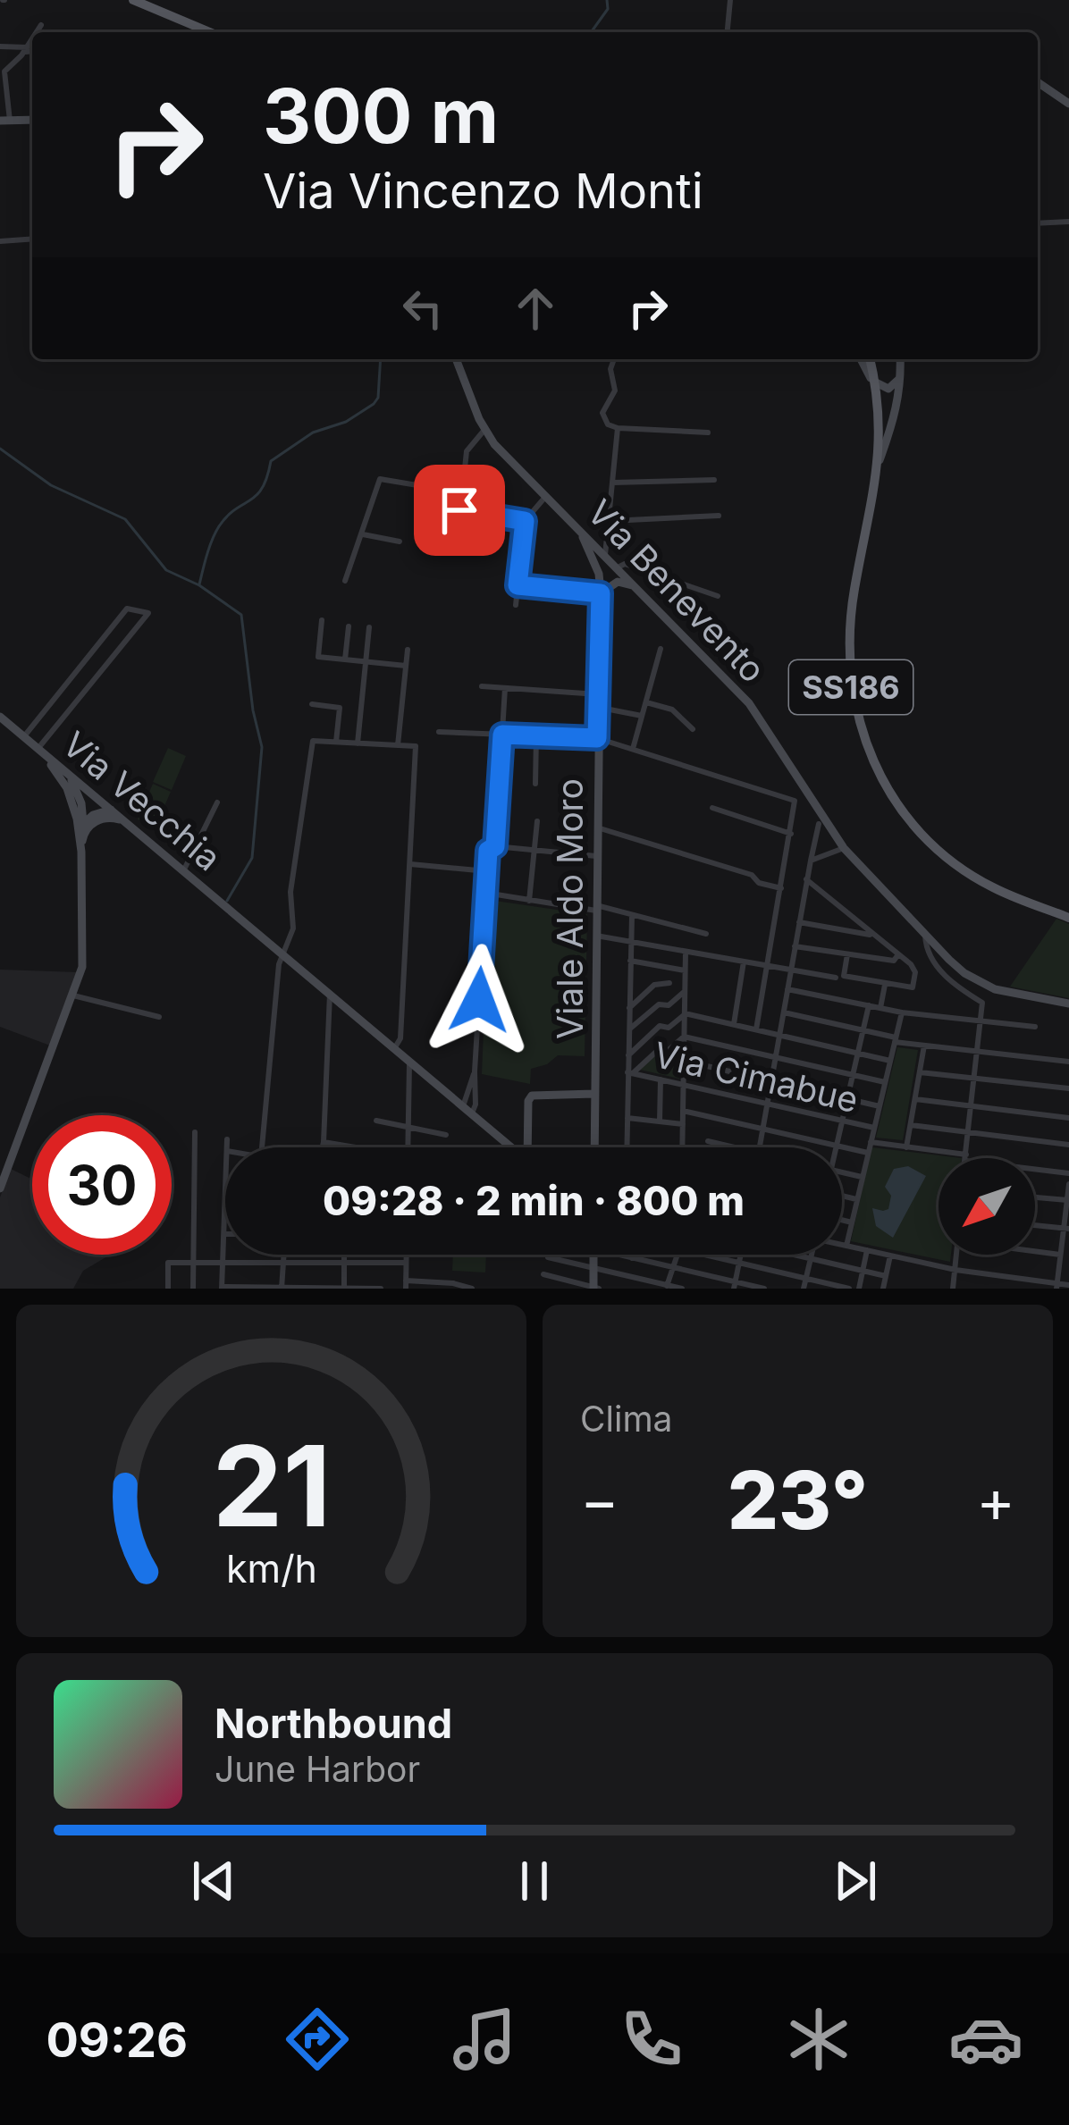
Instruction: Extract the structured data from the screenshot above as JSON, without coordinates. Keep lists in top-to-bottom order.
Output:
{
  "streets": {
    "main road": [
      "Via Benevento",
      "SS186",
      "Via Vecchia",
      "Viale Aldo Moro"
    ],
    "street": ["Via Cimabue"]
  },
  "crossings": [
    ["Via Benevento", "Viale Aldo Moro"]
  ],
  "north": "bottom left",
  "page": {
    "turn": ["300 m", "Via Vincenzo Monti"],
    "limit": "30",
    "trip": "09:28 · 2 min · 800 m",
    "tile": "Clima",
    "heat": ["−", "23°", "+"],
    "song": ["Northbound", "June Harbor"],
    "tabs": "09:26",
    "gauge": ["21", "km/h"]
  }
}
